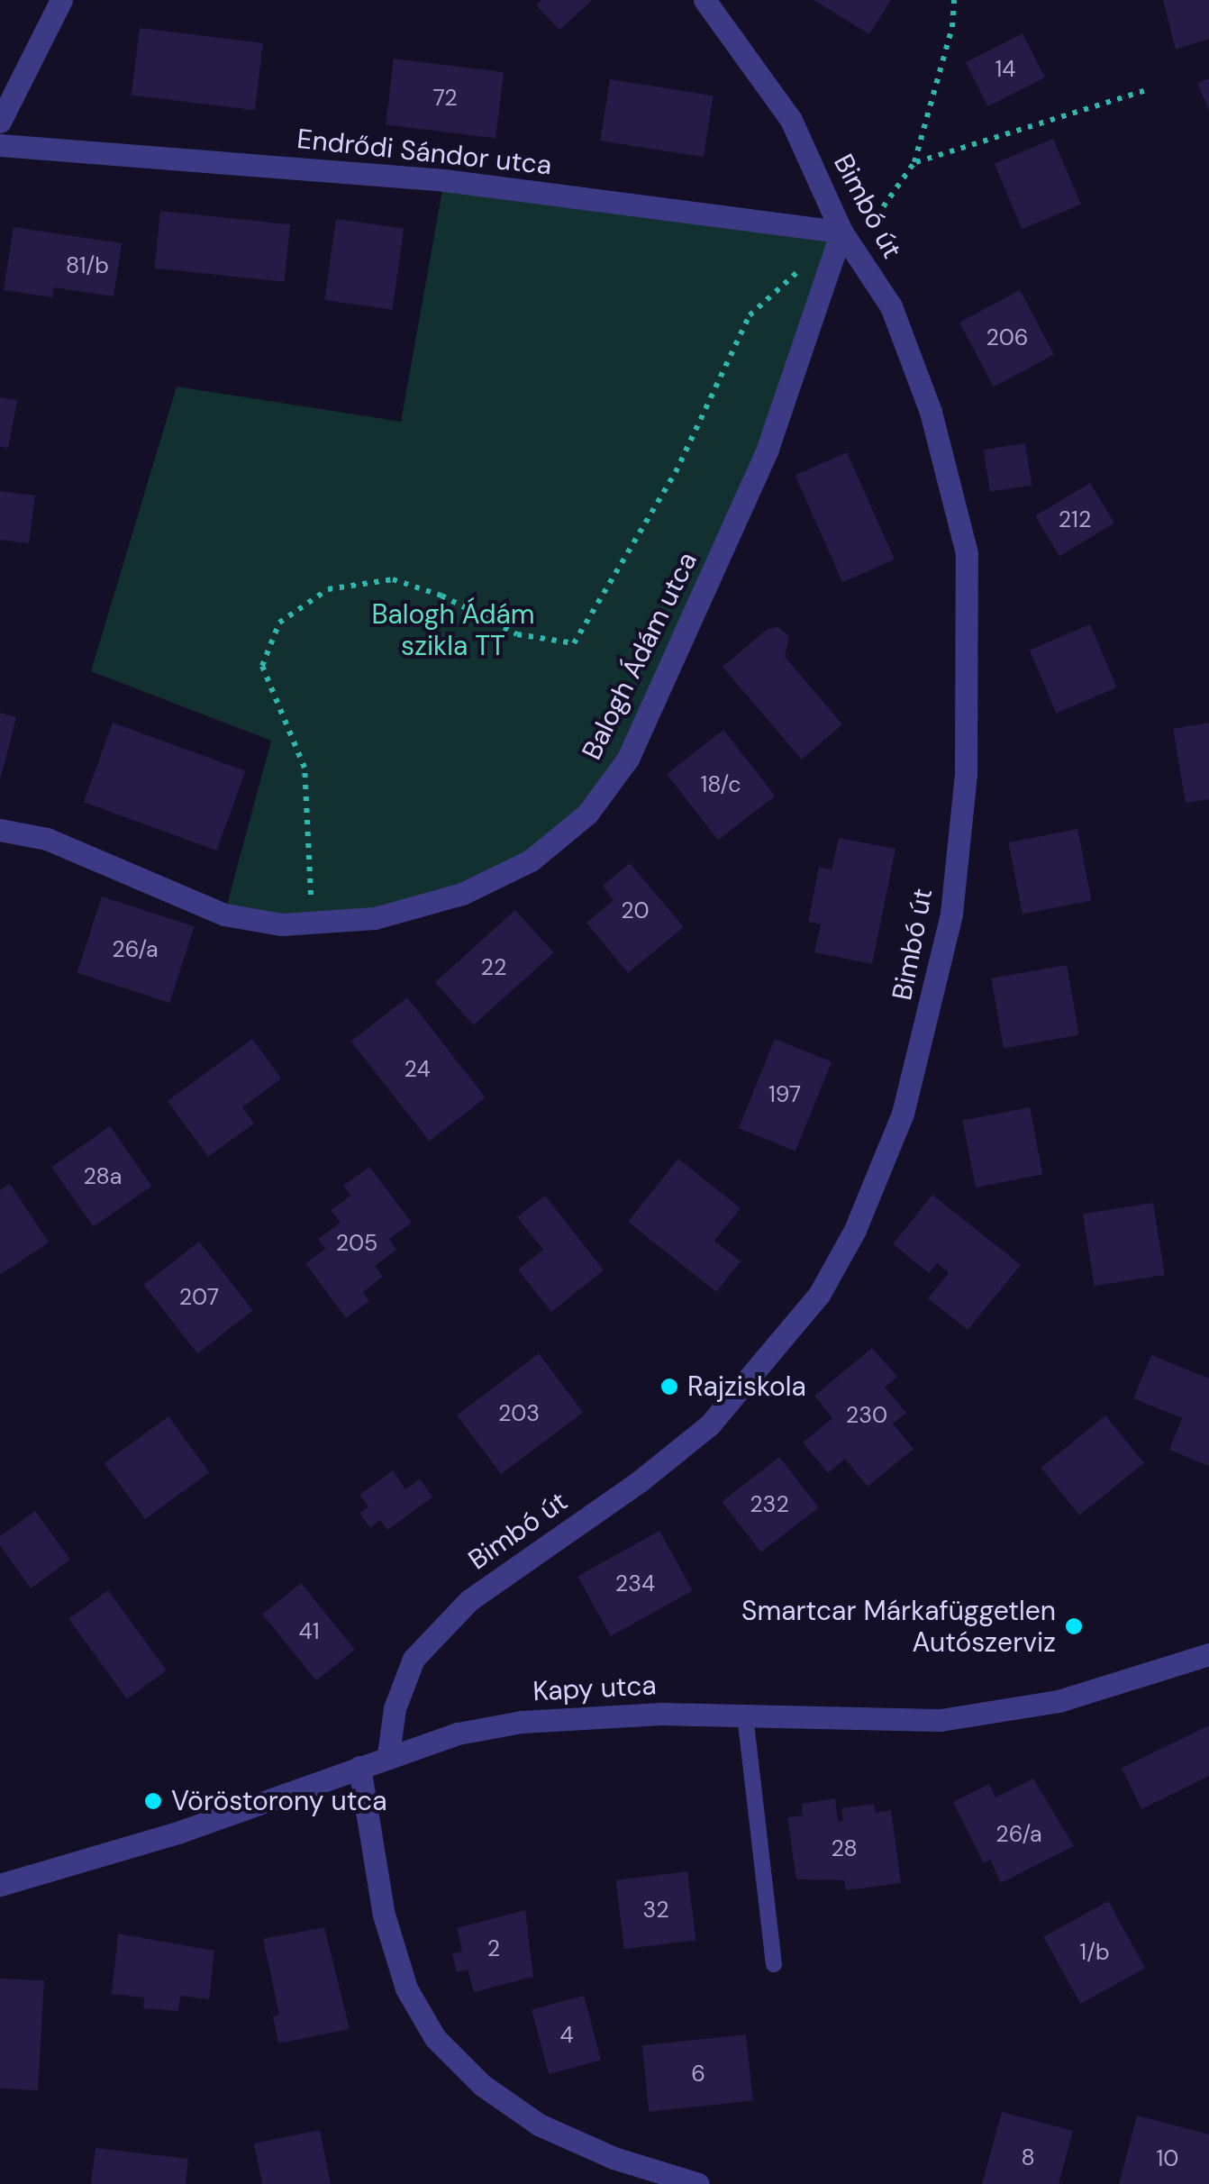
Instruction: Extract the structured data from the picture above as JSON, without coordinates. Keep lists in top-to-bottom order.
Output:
{
  "streets": {
    "street": [
      "Endrődi Sándor utca",
      "Bimbó út",
      "Balogh Ádám utca",
      "Kapy utca"
    ]
  },
  "crossings": [
    ["Endrődi Sándor utca", "Bimbó út"],
    ["Endrődi Sándor utca", "Balogh Ádám utca"],
    ["Bimbó út", "Balogh Ádám utca"],
    ["Bimbó út", "Kapy utca"]
  ],
  "parks": ["Balogh Ádám szikla TT"],
  "places": ["Rajziskola", "Smartcar Márkafüggetlen Autószerviz", "Vöröstorony utca"],
  "house_numbers": [
    "14",
    "72",
    "81/b",
    "206",
    "212",
    "18/c",
    "20",
    "26/a",
    "22",
    "24",
    "197",
    "28a",
    "205",
    "207",
    "203",
    "230",
    "232",
    "234",
    "41",
    "26/a",
    "28",
    "32",
    "2",
    "1/b",
    "4",
    "6",
    "8",
    "10"
  ]
}
